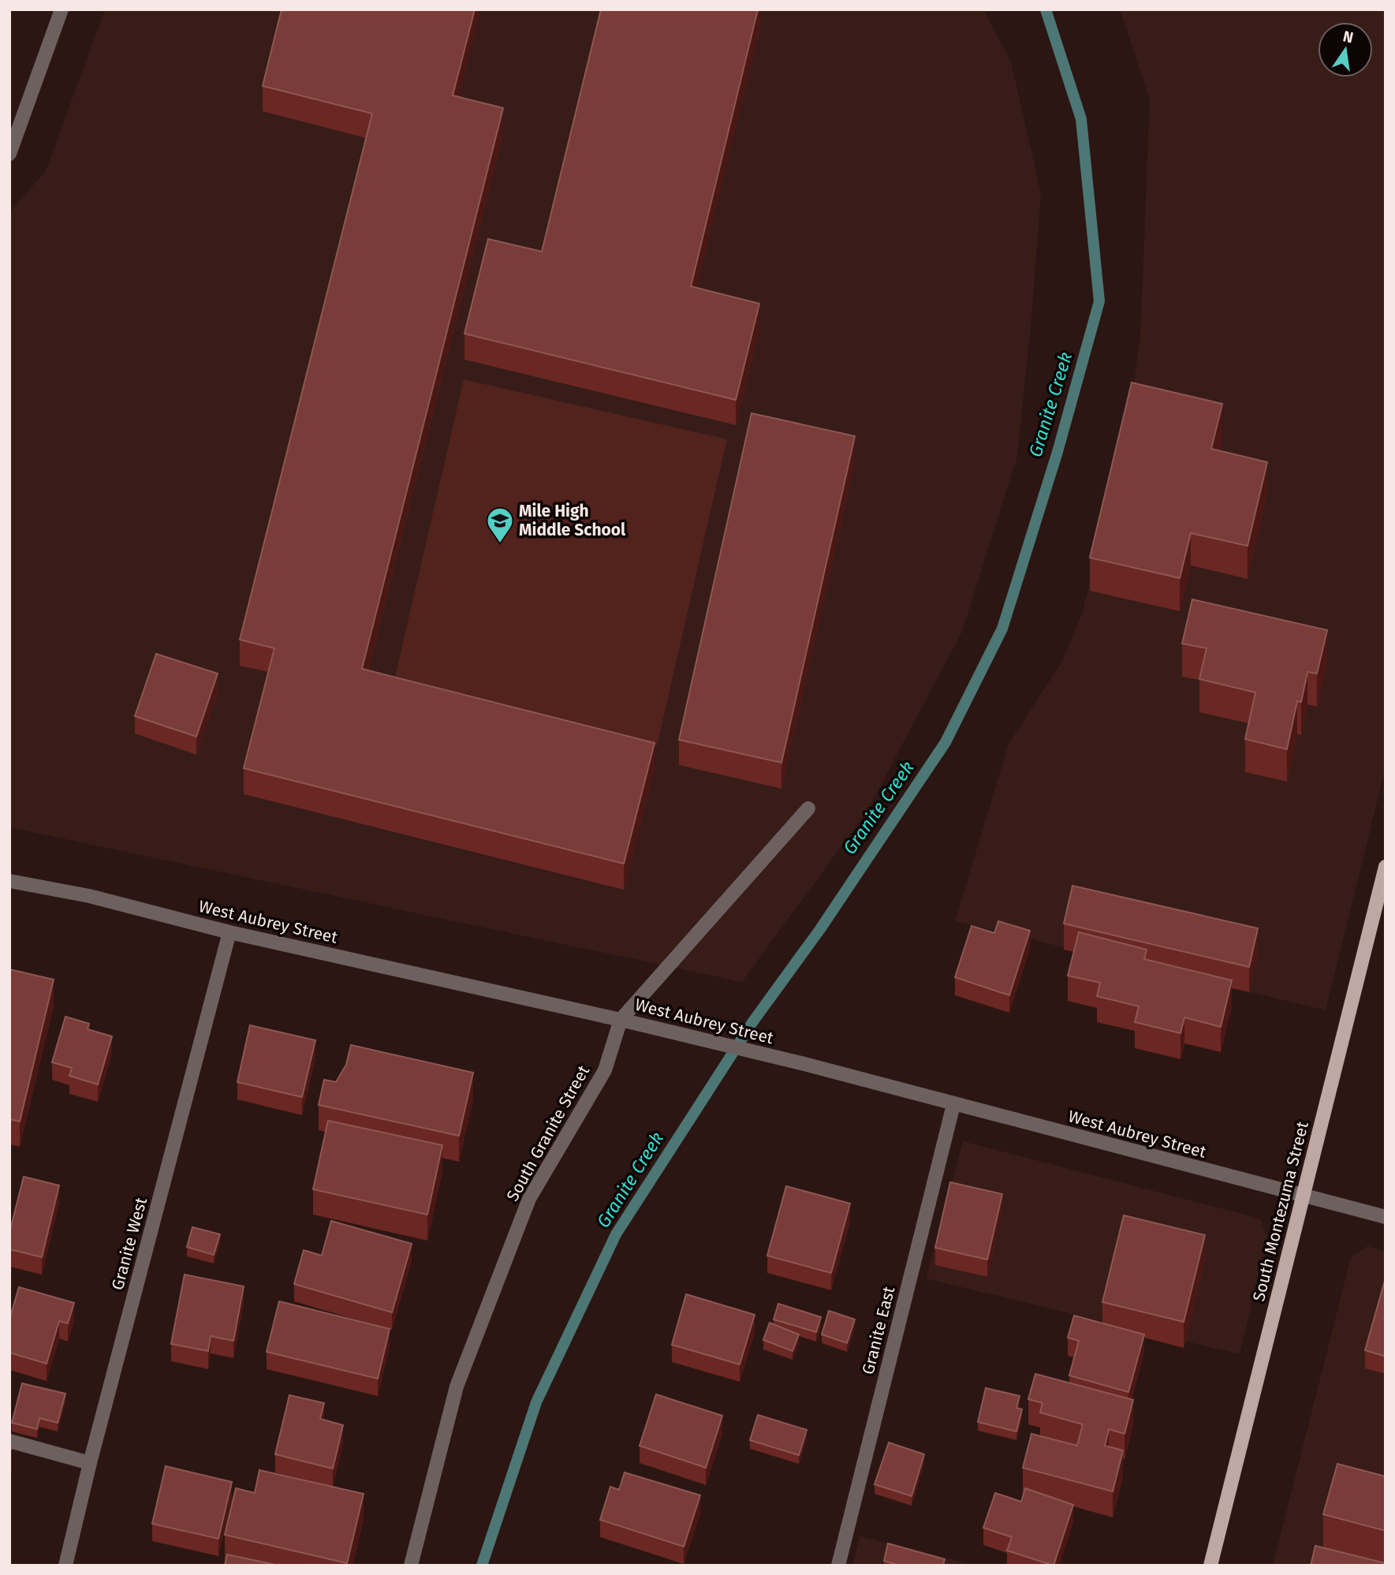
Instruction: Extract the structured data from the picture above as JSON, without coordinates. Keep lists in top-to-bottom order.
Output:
{
  "streets": {
    "main road": ["South Montezuma Street"],
    "street": [
      "West Aubrey Street",
      "South Granite Street",
      "Granite West",
      "Granite East"
    ]
  },
  "crossings": [
    ["West Aubrey Street", "South Granite Street"],
    ["West Aubrey Street", "South Montezuma Street"],
    ["West Aubrey Street", "Granite West"],
    ["West Aubrey Street", "Granite East"]
  ],
  "water": ["Granite Creek"],
  "places": {
    "school or university": ["Mile High Middle School"]
  },
  "north": "top"
}
